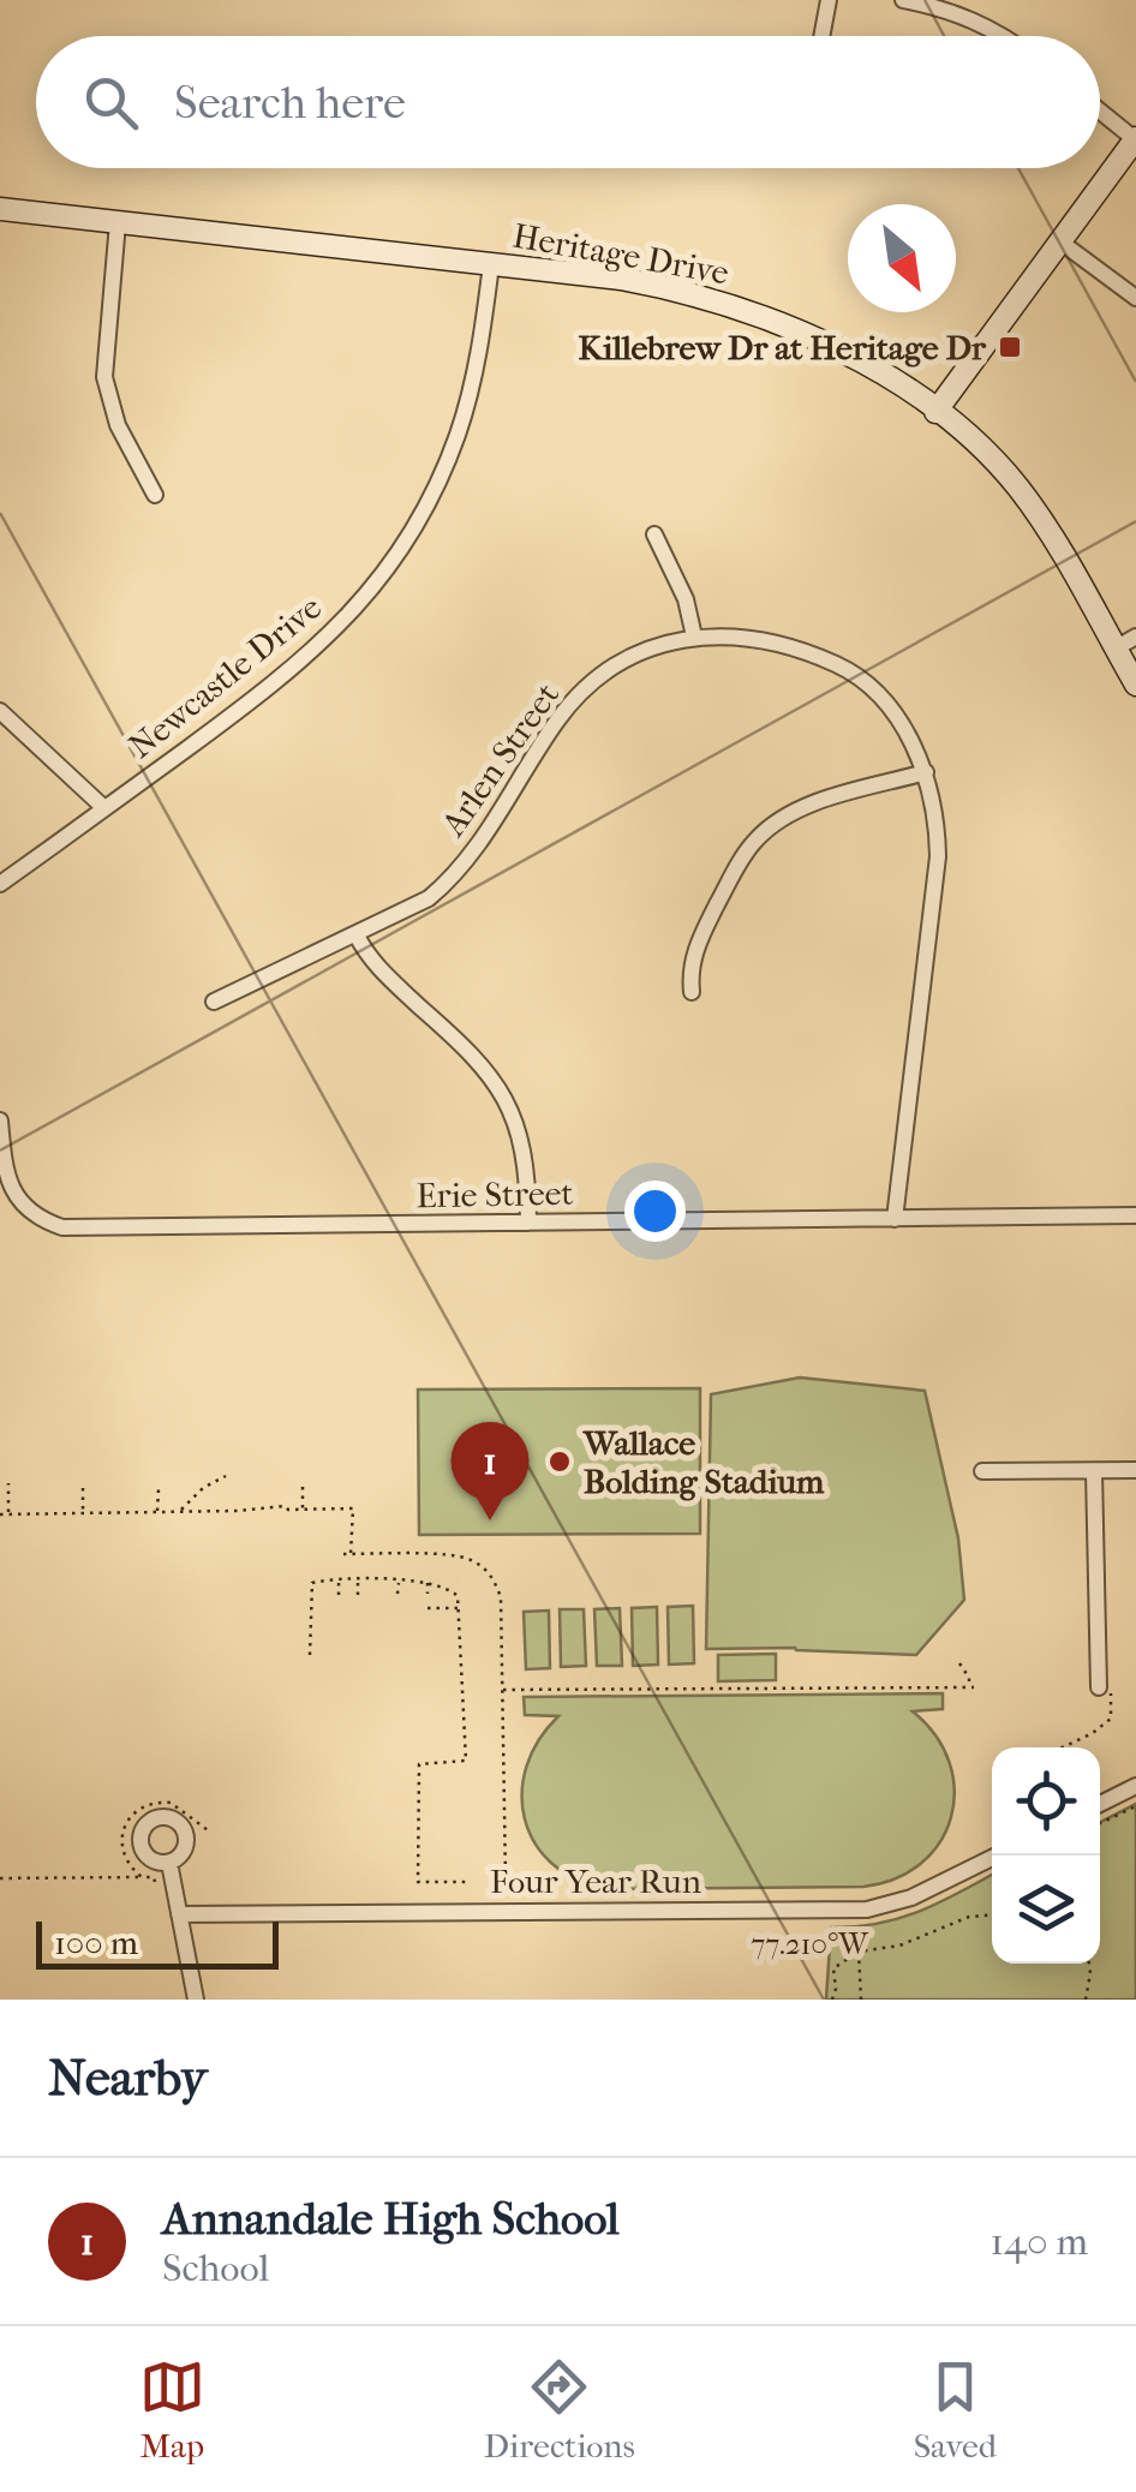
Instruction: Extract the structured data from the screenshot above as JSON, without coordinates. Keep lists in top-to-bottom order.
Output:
{
  "streets": {
    "street": [
      "Heritage Drive",
      "Newcastle Drive",
      "Arlen Street",
      "Erie Street",
      "Four Year Run"
    ]
  },
  "crossings": [
    ["Heritage Drive", "Newcastle Drive"],
    ["Arlen Street", "Erie Street"]
  ],
  "places": {
    "transit": ["Killebrew Dr at Heritage Dr"],
    "other": ["Wallace Bolding Stadium"]
  },
  "scale_bar": "100 m",
  "north": "bottom right",
  "page": {
    "search": "Search here",
    "pins": "1",
    "scale": "100 m",
    "heading": "Nearby",
    "list": [
      {
        "mark": "1",
        "name": "Annandale High School",
        "note": "School",
        "value": "140 m"
      }
    ],
    "nav": ["Map", "Directions", "Saved"]
  },
  "coordinates": ["77.210°W"]
}
